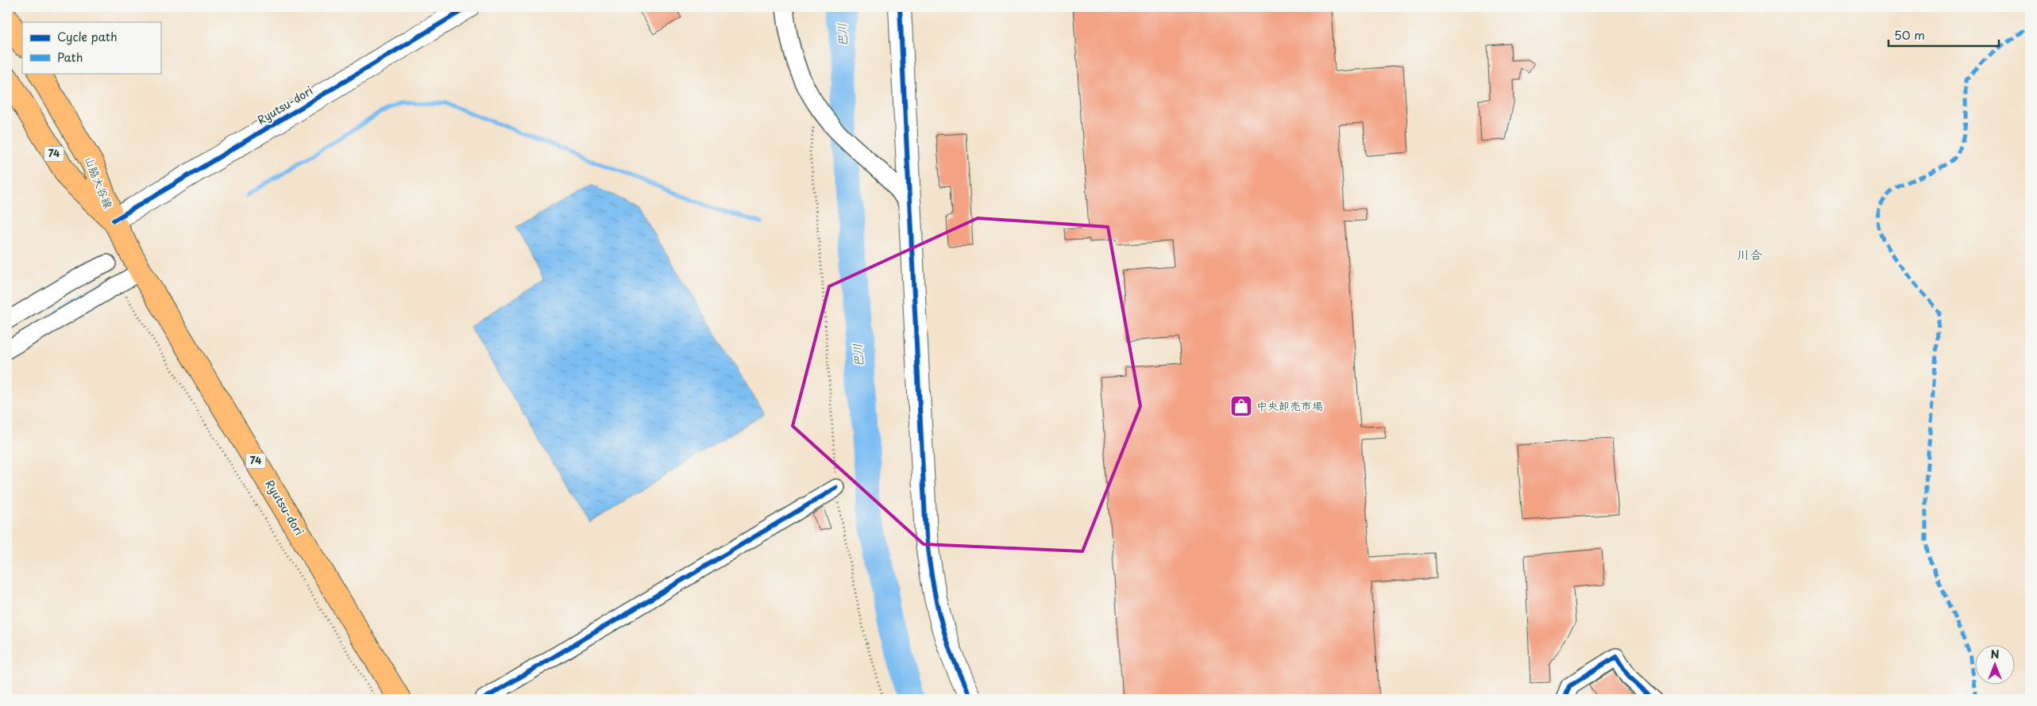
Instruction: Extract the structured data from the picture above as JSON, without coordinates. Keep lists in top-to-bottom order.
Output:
{
  "streets": {
    "main road": ["Ryutsu-dori", "74", "山脇大谷線"]
  },
  "crossings": [
    ["Ryutsu-dori", "山脇大谷線"]
  ],
  "districts": ["川合"],
  "water": ["巴川"],
  "places": {
    "shop": ["中央卸売市場"]
  },
  "legend": ["Cycle path", "Path"],
  "scale_bar": "50 m",
  "north": "top"
}
